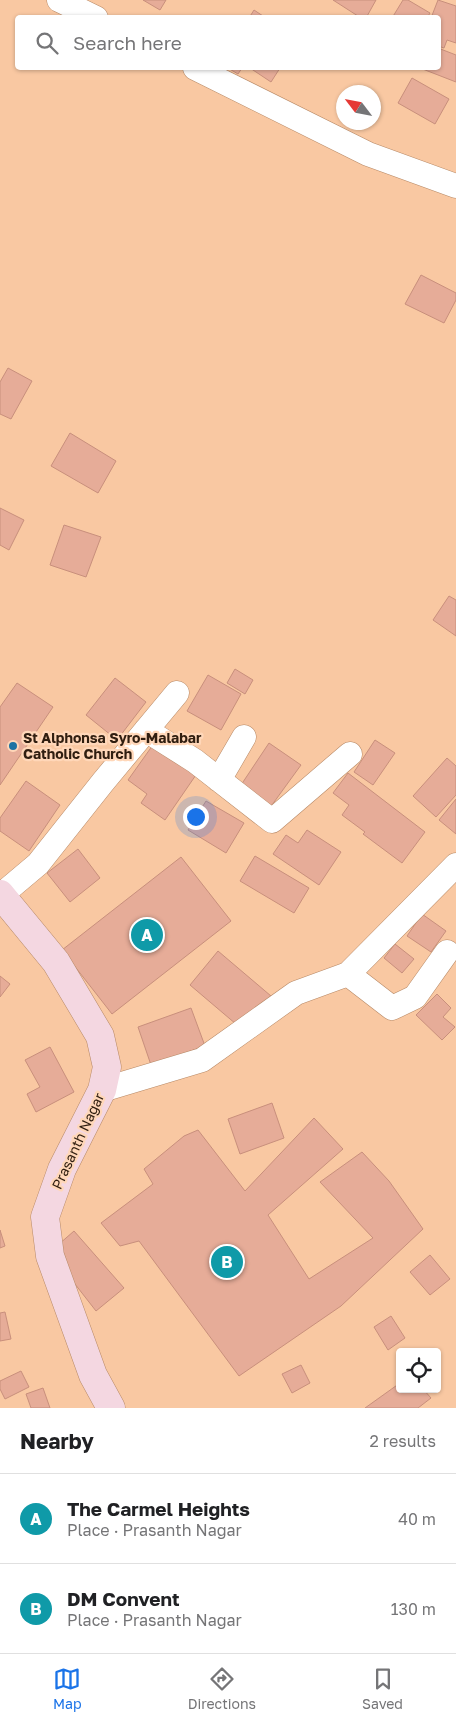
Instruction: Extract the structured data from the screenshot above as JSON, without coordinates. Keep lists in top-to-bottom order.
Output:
{
  "streets": {
    "street": ["Prasanth Nagar"]
  },
  "places": ["St Alphonsa Syro-Malabar Catholic Church"],
  "north": "top left",
  "page": {
    "search": "Search here",
    "pins": ["A", "B"],
    "heading": ["Nearby", "2 results"],
    "list": [
      {
        "mark": "A",
        "name": "The Carmel Heights",
        "note": "Place · Prasanth Nagar",
        "value": "40 m"
      },
      {
        "mark": "B",
        "name": "DM Convent",
        "note": "Place · Prasanth Nagar",
        "value": "130 m"
      }
    ],
    "nav": ["Map", "Directions", "Saved"]
  }
}
